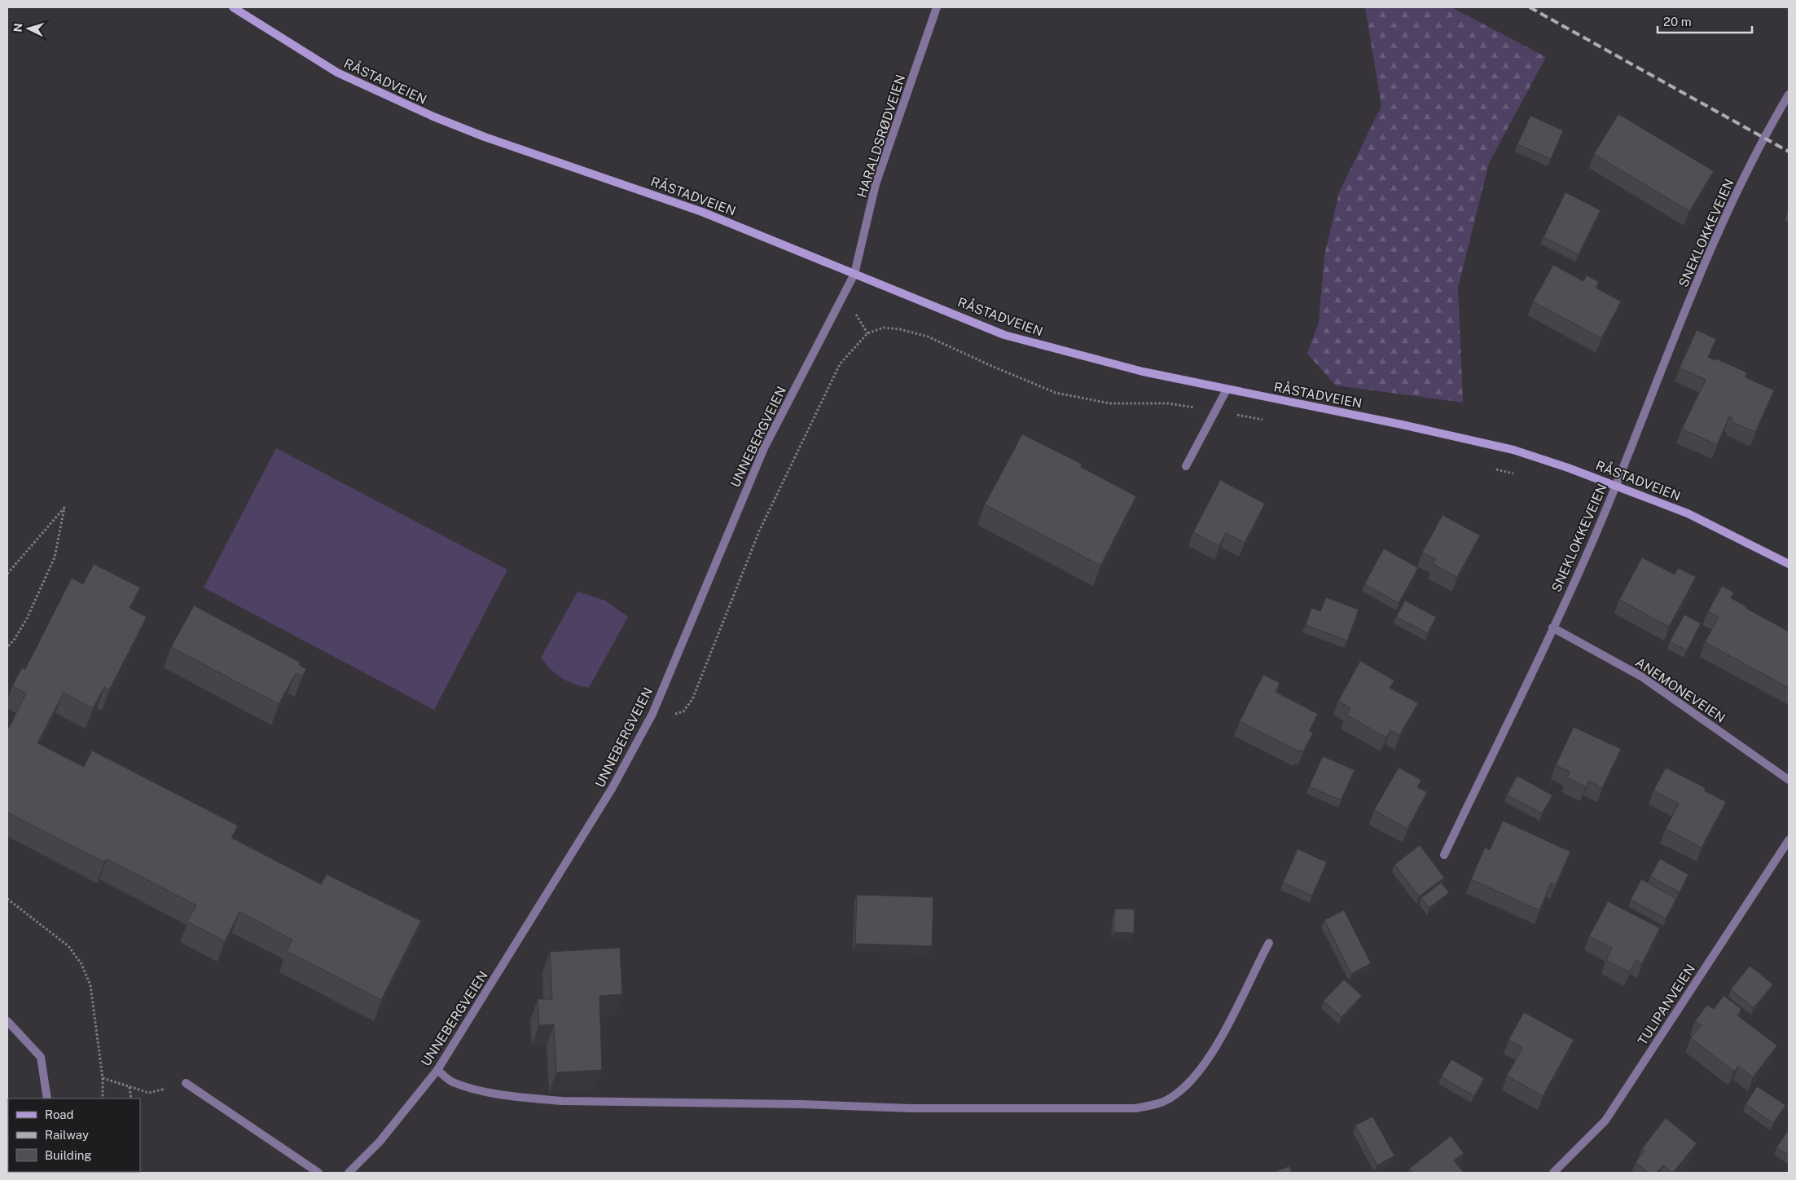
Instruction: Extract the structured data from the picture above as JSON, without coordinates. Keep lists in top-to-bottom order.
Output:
{
  "streets": {
    "main road": ["RÅSTADVEIEN"],
    "street": [
      "HARALDSRØDVEIEN",
      "SNEKLOKKEVEIEN",
      "UNNEBERGVEIEN",
      "ANEMONEVEIEN",
      "TULIPANVEIEN"
    ]
  },
  "crossings": [
    ["RÅSTADVEIEN", "HARALDSRØDVEIEN"],
    ["RÅSTADVEIEN", "SNEKLOKKEVEIEN"],
    ["RÅSTADVEIEN", "UNNEBERGVEIEN"],
    ["HARALDSRØDVEIEN", "UNNEBERGVEIEN"],
    ["SNEKLOKKEVEIEN", "ANEMONEVEIEN"]
  ],
  "legend": ["Road", "Railway", "Building"],
  "scale_bar": "20 m",
  "north": "left"
}
